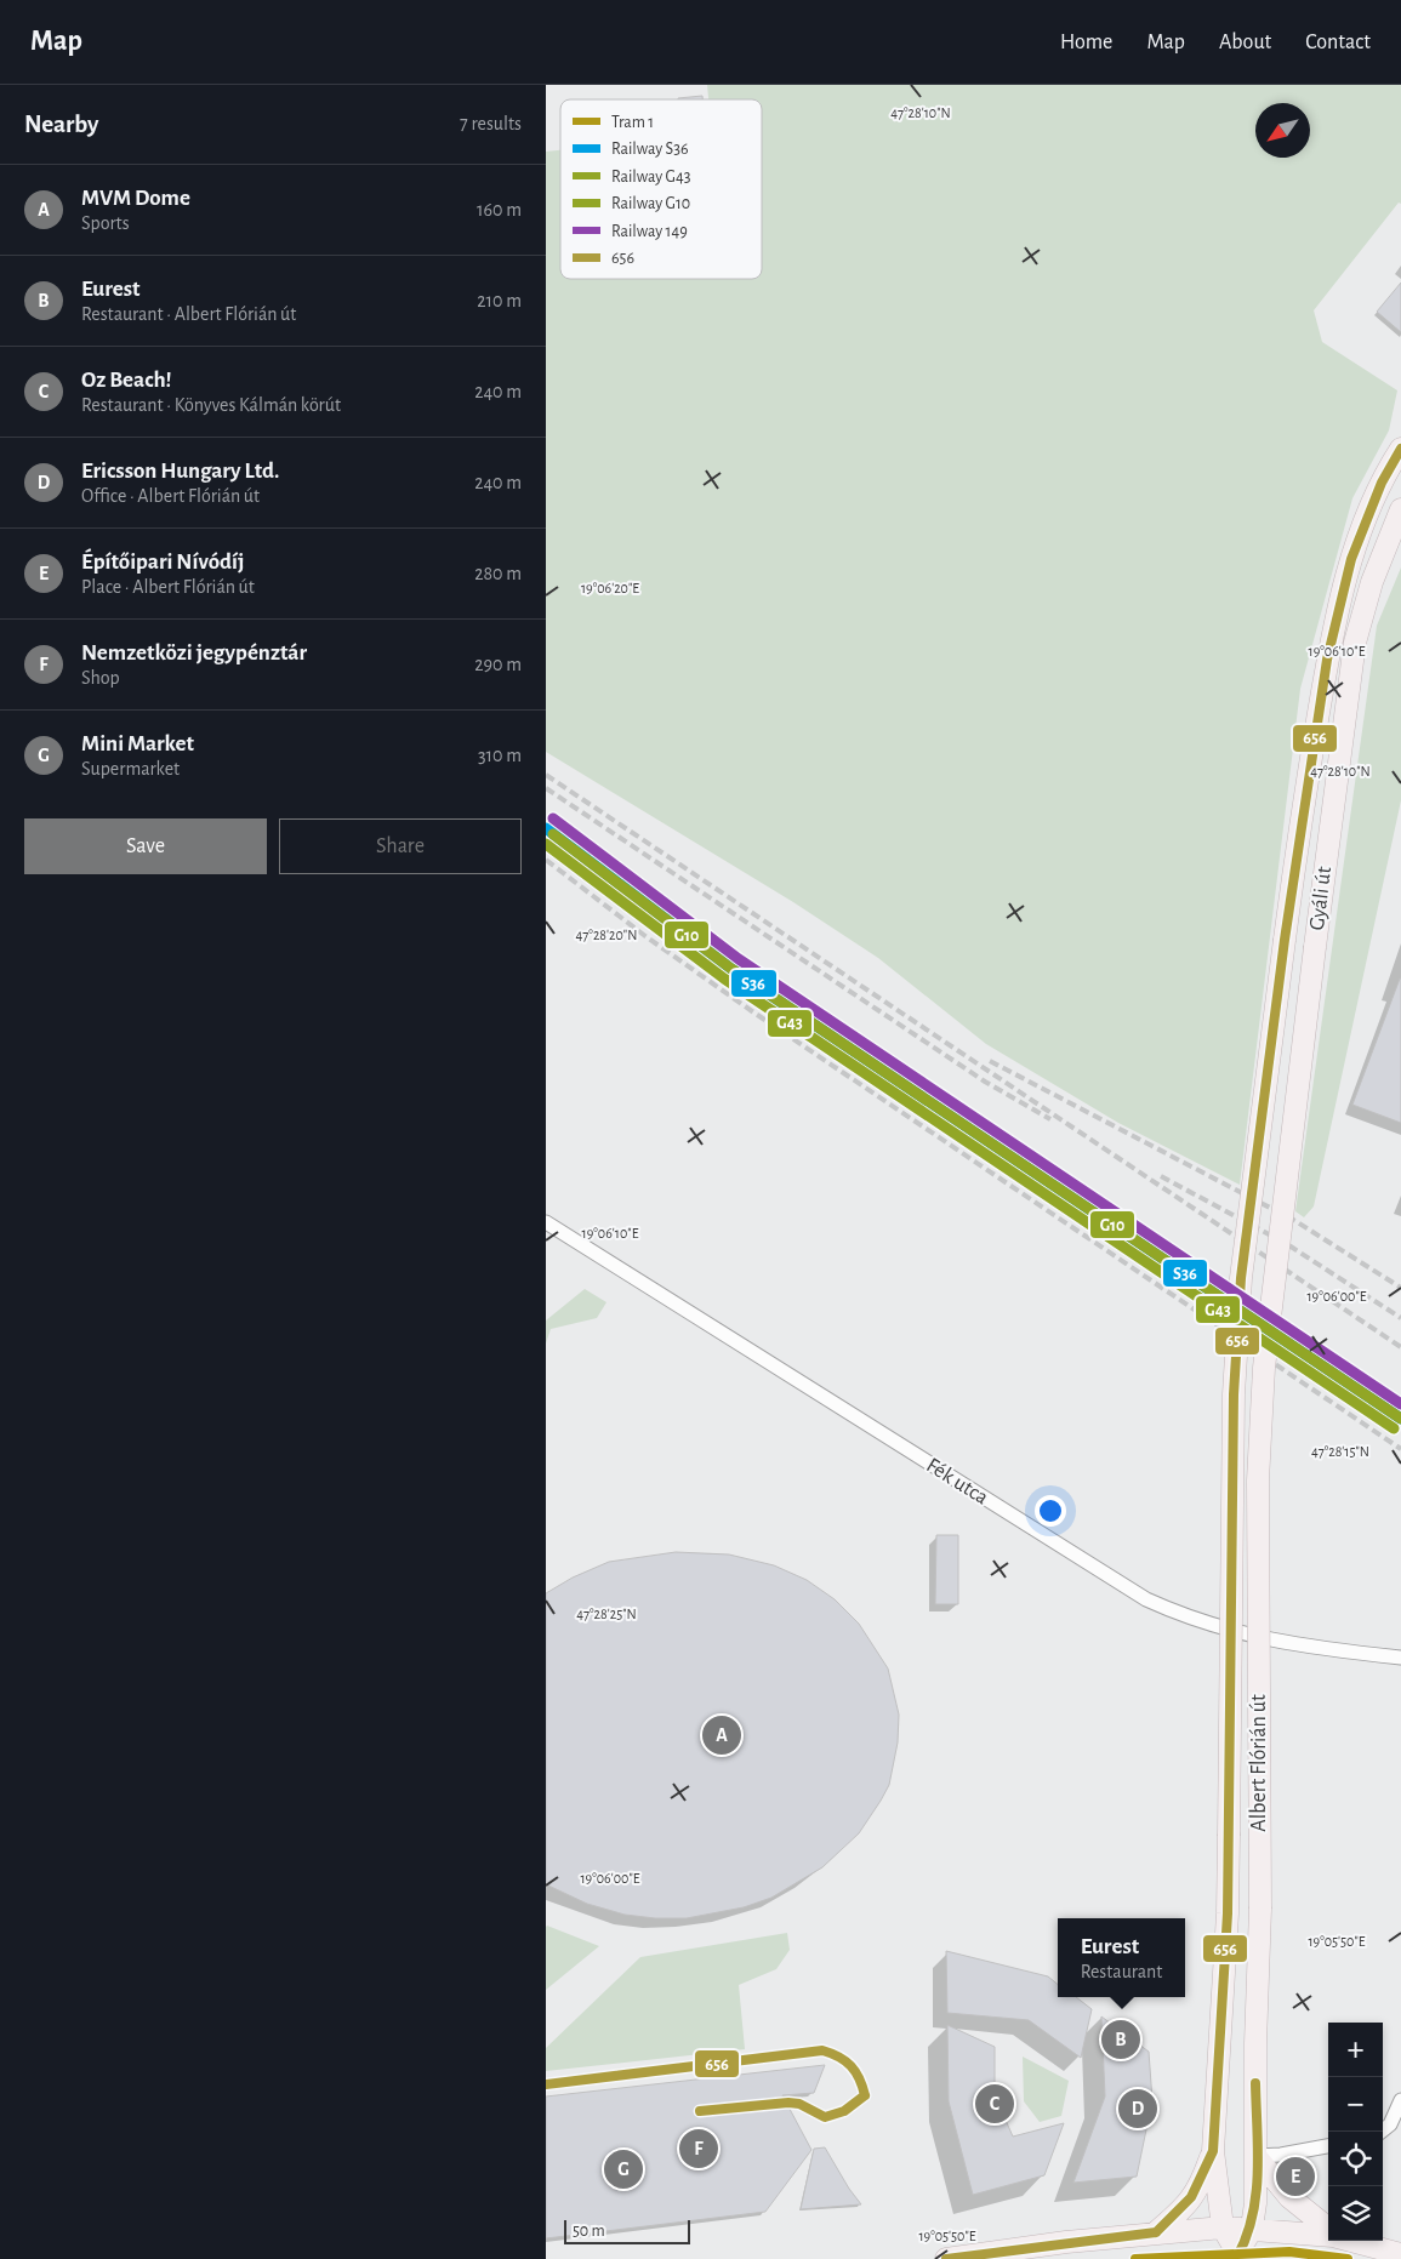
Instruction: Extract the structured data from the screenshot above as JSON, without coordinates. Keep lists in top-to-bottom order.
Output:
{
  "streets": {
    "main road": ["Gyáli út", "Albert Flórián út"],
    "street": ["Fék utca"]
  },
  "crossings": [
    ["Gyáli út", "Albert Flórián út"]
  ],
  "lines": [
    "transit line 656",
    "rail line 149",
    "rail line S36",
    "rail line G10",
    "rail line G43",
    "tram line 1"
  ],
  "legend": [
    "Tram 1",
    "Railway S36",
    "Railway G43",
    "Railway G10",
    "Railway 149",
    "656"
  ],
  "scale_bar": "50 m",
  "north": "bottom left",
  "page": {
    "header": "Map",
    "nav": [
      "Home",
      "Map",
      "About",
      "Contact"
    ],
    "heading": ["Nearby", "7 results"],
    "list": [
      {
        "mark": "A",
        "name": "MVM Dome",
        "note": "Sports",
        "value": "160 m"
      },
      {
        "mark": "B",
        "name": "Eurest",
        "note": "Restaurant · Albert Flórián út",
        "value": "210 m"
      },
      {
        "mark": "C",
        "name": "Oz Beach!",
        "note": "Restaurant · Könyves Kálmán körút",
        "value": "240 m"
      },
      {
        "mark": "D",
        "name": "Ericsson Hungary Ltd.",
        "note": "Office · Albert Flórián út",
        "value": "240 m"
      },
      {
        "mark": "E",
        "name": "Építőipari Nívódíj",
        "note": "Place · Albert Flórián út",
        "value": "280 m"
      },
      {
        "mark": "F",
        "name": "Nemzetközi jegypénztár",
        "note": "Shop",
        "value": "290 m"
      },
      {
        "mark": "G",
        "name": "Mini Market",
        "note": "Supermarket",
        "value": "310 m"
      }
    ],
    "buttons": ["Save", "Share"],
    "pins": [
      "A",
      "B",
      "C",
      "D",
      "F",
      "G",
      "E"
    ],
    "popup": ["Eurest", "Restaurant"],
    "map_buttons": ["+", "−"],
    "scale": "50 m"
  },
  "coordinates": [
    "47°28'10\"N",
    "19°06'20\"E",
    "19°06'10\"E",
    "47°28'20\"N",
    "19°06'00\"E",
    "47°28'15\"N",
    "47°28'25\"N",
    "19°05'50\"E"
  ]
}
